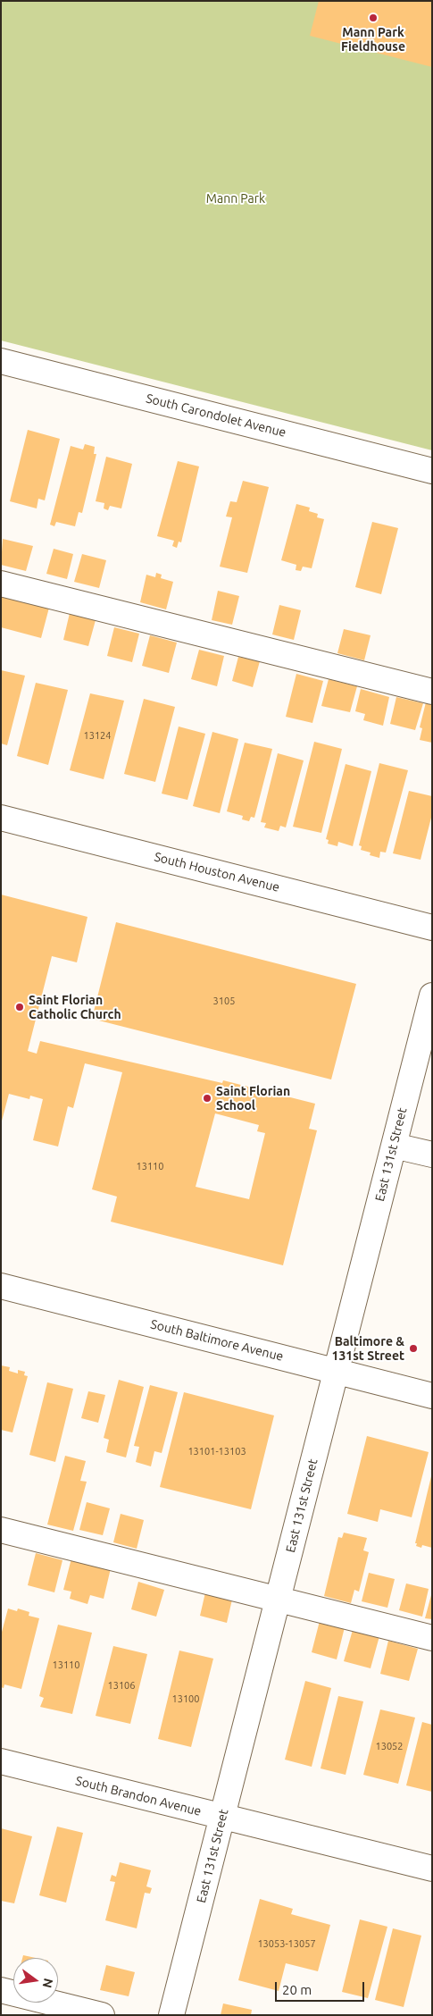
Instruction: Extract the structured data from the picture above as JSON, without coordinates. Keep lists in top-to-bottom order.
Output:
{
  "streets": {
    "street": [
      "South Carondolet Avenue",
      "South Houston Avenue",
      "East 131st Street",
      "South Baltimore Avenue",
      "South Brandon Avenue"
    ]
  },
  "crossings": [
    ["East 131st Street", "South Baltimore Avenue"],
    ["East 131st Street", "South Brandon Avenue"]
  ],
  "parks": ["Mann Park"],
  "places": [
    "Mann Park Fieldhouse",
    "Saint Florian Catholic Church",
    "Saint Florian School",
    "Baltimore & 131st Street"
  ],
  "house_numbers": [
    "13124",
    "3105",
    "13110",
    "13101-13103",
    "13110",
    "13106",
    "13100",
    "13052",
    "13053-13057"
  ],
  "scale_bar": "20 m",
  "north": "right"
}
